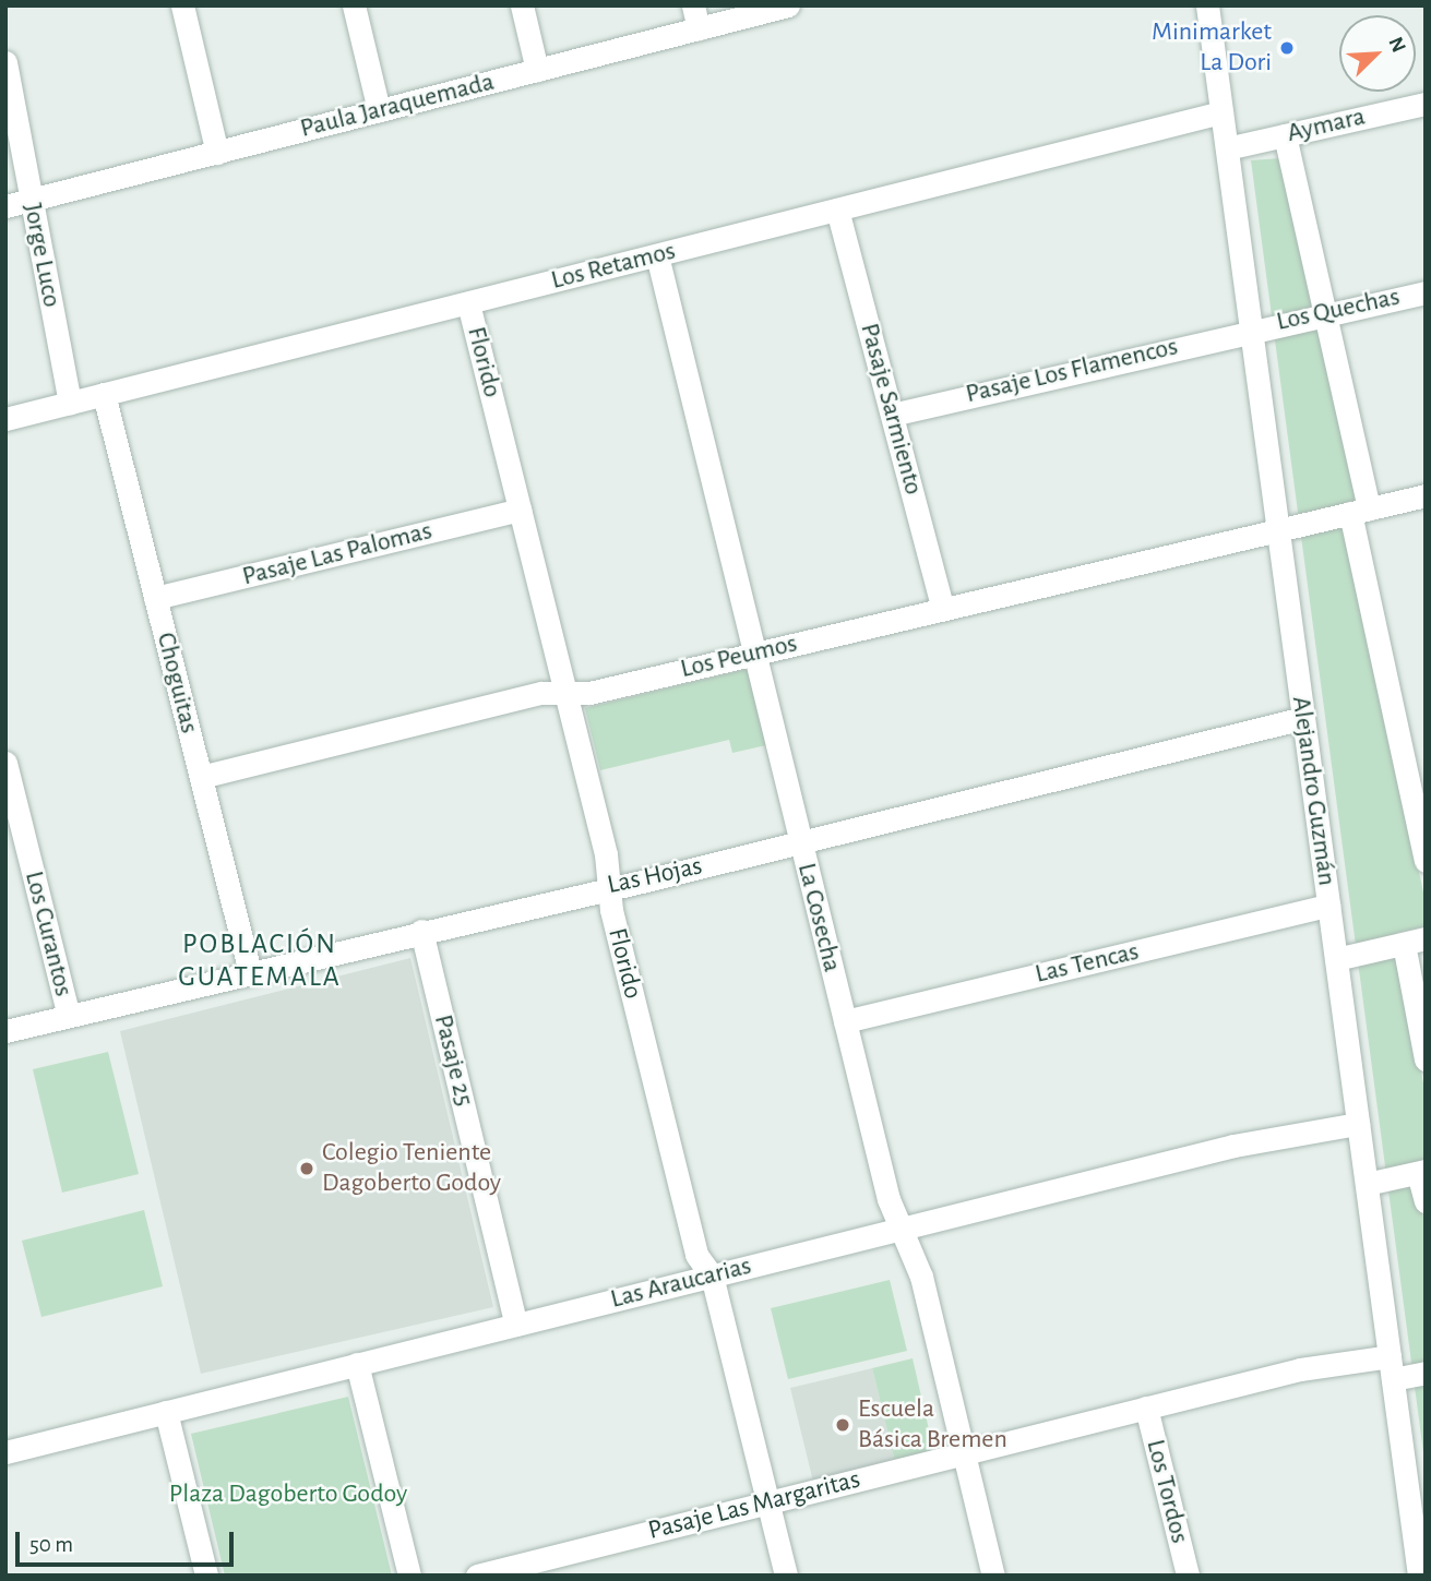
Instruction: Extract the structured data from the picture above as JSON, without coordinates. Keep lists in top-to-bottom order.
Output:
{
  "streets": {
    "street": [
      "Paula Jaraquemada",
      "Aymara",
      "Jorge Luco",
      "Los Retamos",
      "Los Quechas",
      "Florido",
      "Pasaje Los Flamencos",
      "Pasaje Sarmiento",
      "Pasaje Las Palomas",
      "Los Peumos",
      "Choguitas",
      "Alejandro Guzmán",
      "Las Hojas",
      "La Cosecha",
      "Los Curantos",
      "Las Tencas",
      "Pasaje 25",
      "Las Araucarias",
      "Los Tordos",
      "Pasaje Las Margaritas"
    ]
  },
  "crossings": [
    ["Paula Jaraquemada", "Jorge Luco"],
    ["Aymara", "Alejandro Guzmán"],
    ["Jorge Luco", "Los Retamos"],
    ["Los Retamos", "Florido"],
    ["Los Retamos", "Pasaje Sarmiento"],
    ["Los Retamos", "Choguitas"],
    ["Los Retamos", "Alejandro Guzmán"],
    ["Los Retamos", "La Cosecha"],
    ["Los Quechas", "Pasaje Los Flamencos"],
    ["Los Quechas", "Alejandro Guzmán"],
    ["Florido", "Pasaje Las Palomas"],
    ["Florido", "Los Peumos"],
    ["Florido", "Las Hojas"],
    ["Florido", "Las Araucarias"],
    ["Florido", "Pasaje Las Margaritas"],
    ["Pasaje Los Flamencos", "Pasaje Sarmiento"],
    ["Pasaje Los Flamencos", "Alejandro Guzmán"],
    ["Pasaje Sarmiento", "Los Peumos"],
    ["Pasaje Las Palomas", "Choguitas"],
    ["Los Peumos", "Choguitas"],
    ["Los Peumos", "Alejandro Guzmán"],
    ["Los Peumos", "La Cosecha"],
    ["Choguitas", "Las Hojas"],
    ["Alejandro Guzmán", "Las Hojas"],
    ["Alejandro Guzmán", "Las Tencas"],
    ["Alejandro Guzmán", "Las Araucarias"],
    ["Alejandro Guzmán", "Pasaje Las Margaritas"],
    ["Las Hojas", "La Cosecha"],
    ["Las Hojas", "Los Curantos"],
    ["Las Hojas", "Pasaje 25"],
    ["La Cosecha", "Las Tencas"],
    ["La Cosecha", "Las Araucarias"],
    ["La Cosecha", "Pasaje Las Margaritas"],
    ["Pasaje 25", "Las Araucarias"],
    ["Los Tordos", "Pasaje Las Margaritas"]
  ],
  "districts": ["POBLACIÓN GUATEMALA"],
  "parks": ["Plaza Dagoberto Godoy"],
  "places": ["Minimarket La Dori", "Colegio Teniente Dagoberto Godoy", "Escuela Básica Bremen"],
  "scale_bar": "50 m",
  "north": "top right"
}
